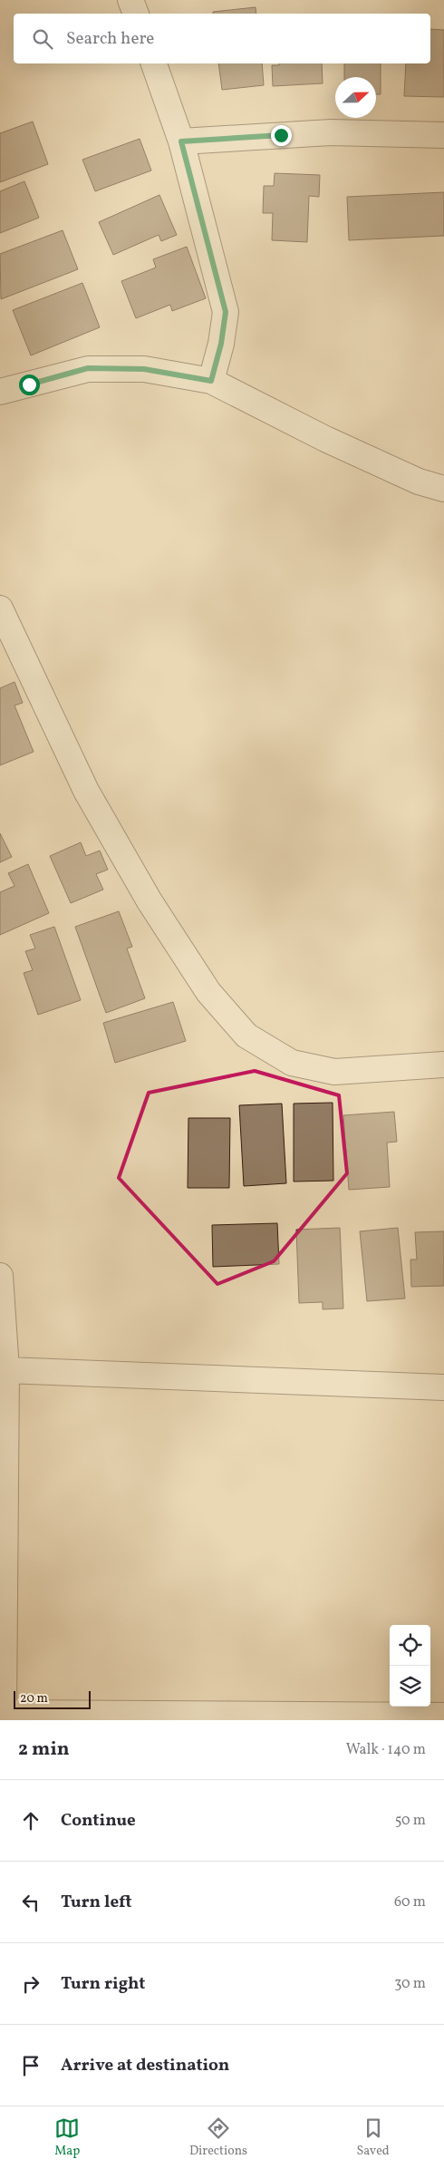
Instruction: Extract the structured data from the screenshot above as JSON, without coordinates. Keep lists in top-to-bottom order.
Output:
{
  "scale_bar": "20 m",
  "north": "right",
  "page": {
    "search": "Search here",
    "scale": "20 m",
    "heading": ["2 min", "Walk · 140 m"],
    "list": [
      ["Continue", "50 m"],
      ["Turn left", "60 m"],
      ["Turn right", "30 m"],
      "Arrive at destination"
    ],
    "nav": ["Map", "Directions", "Saved"]
  }
}
